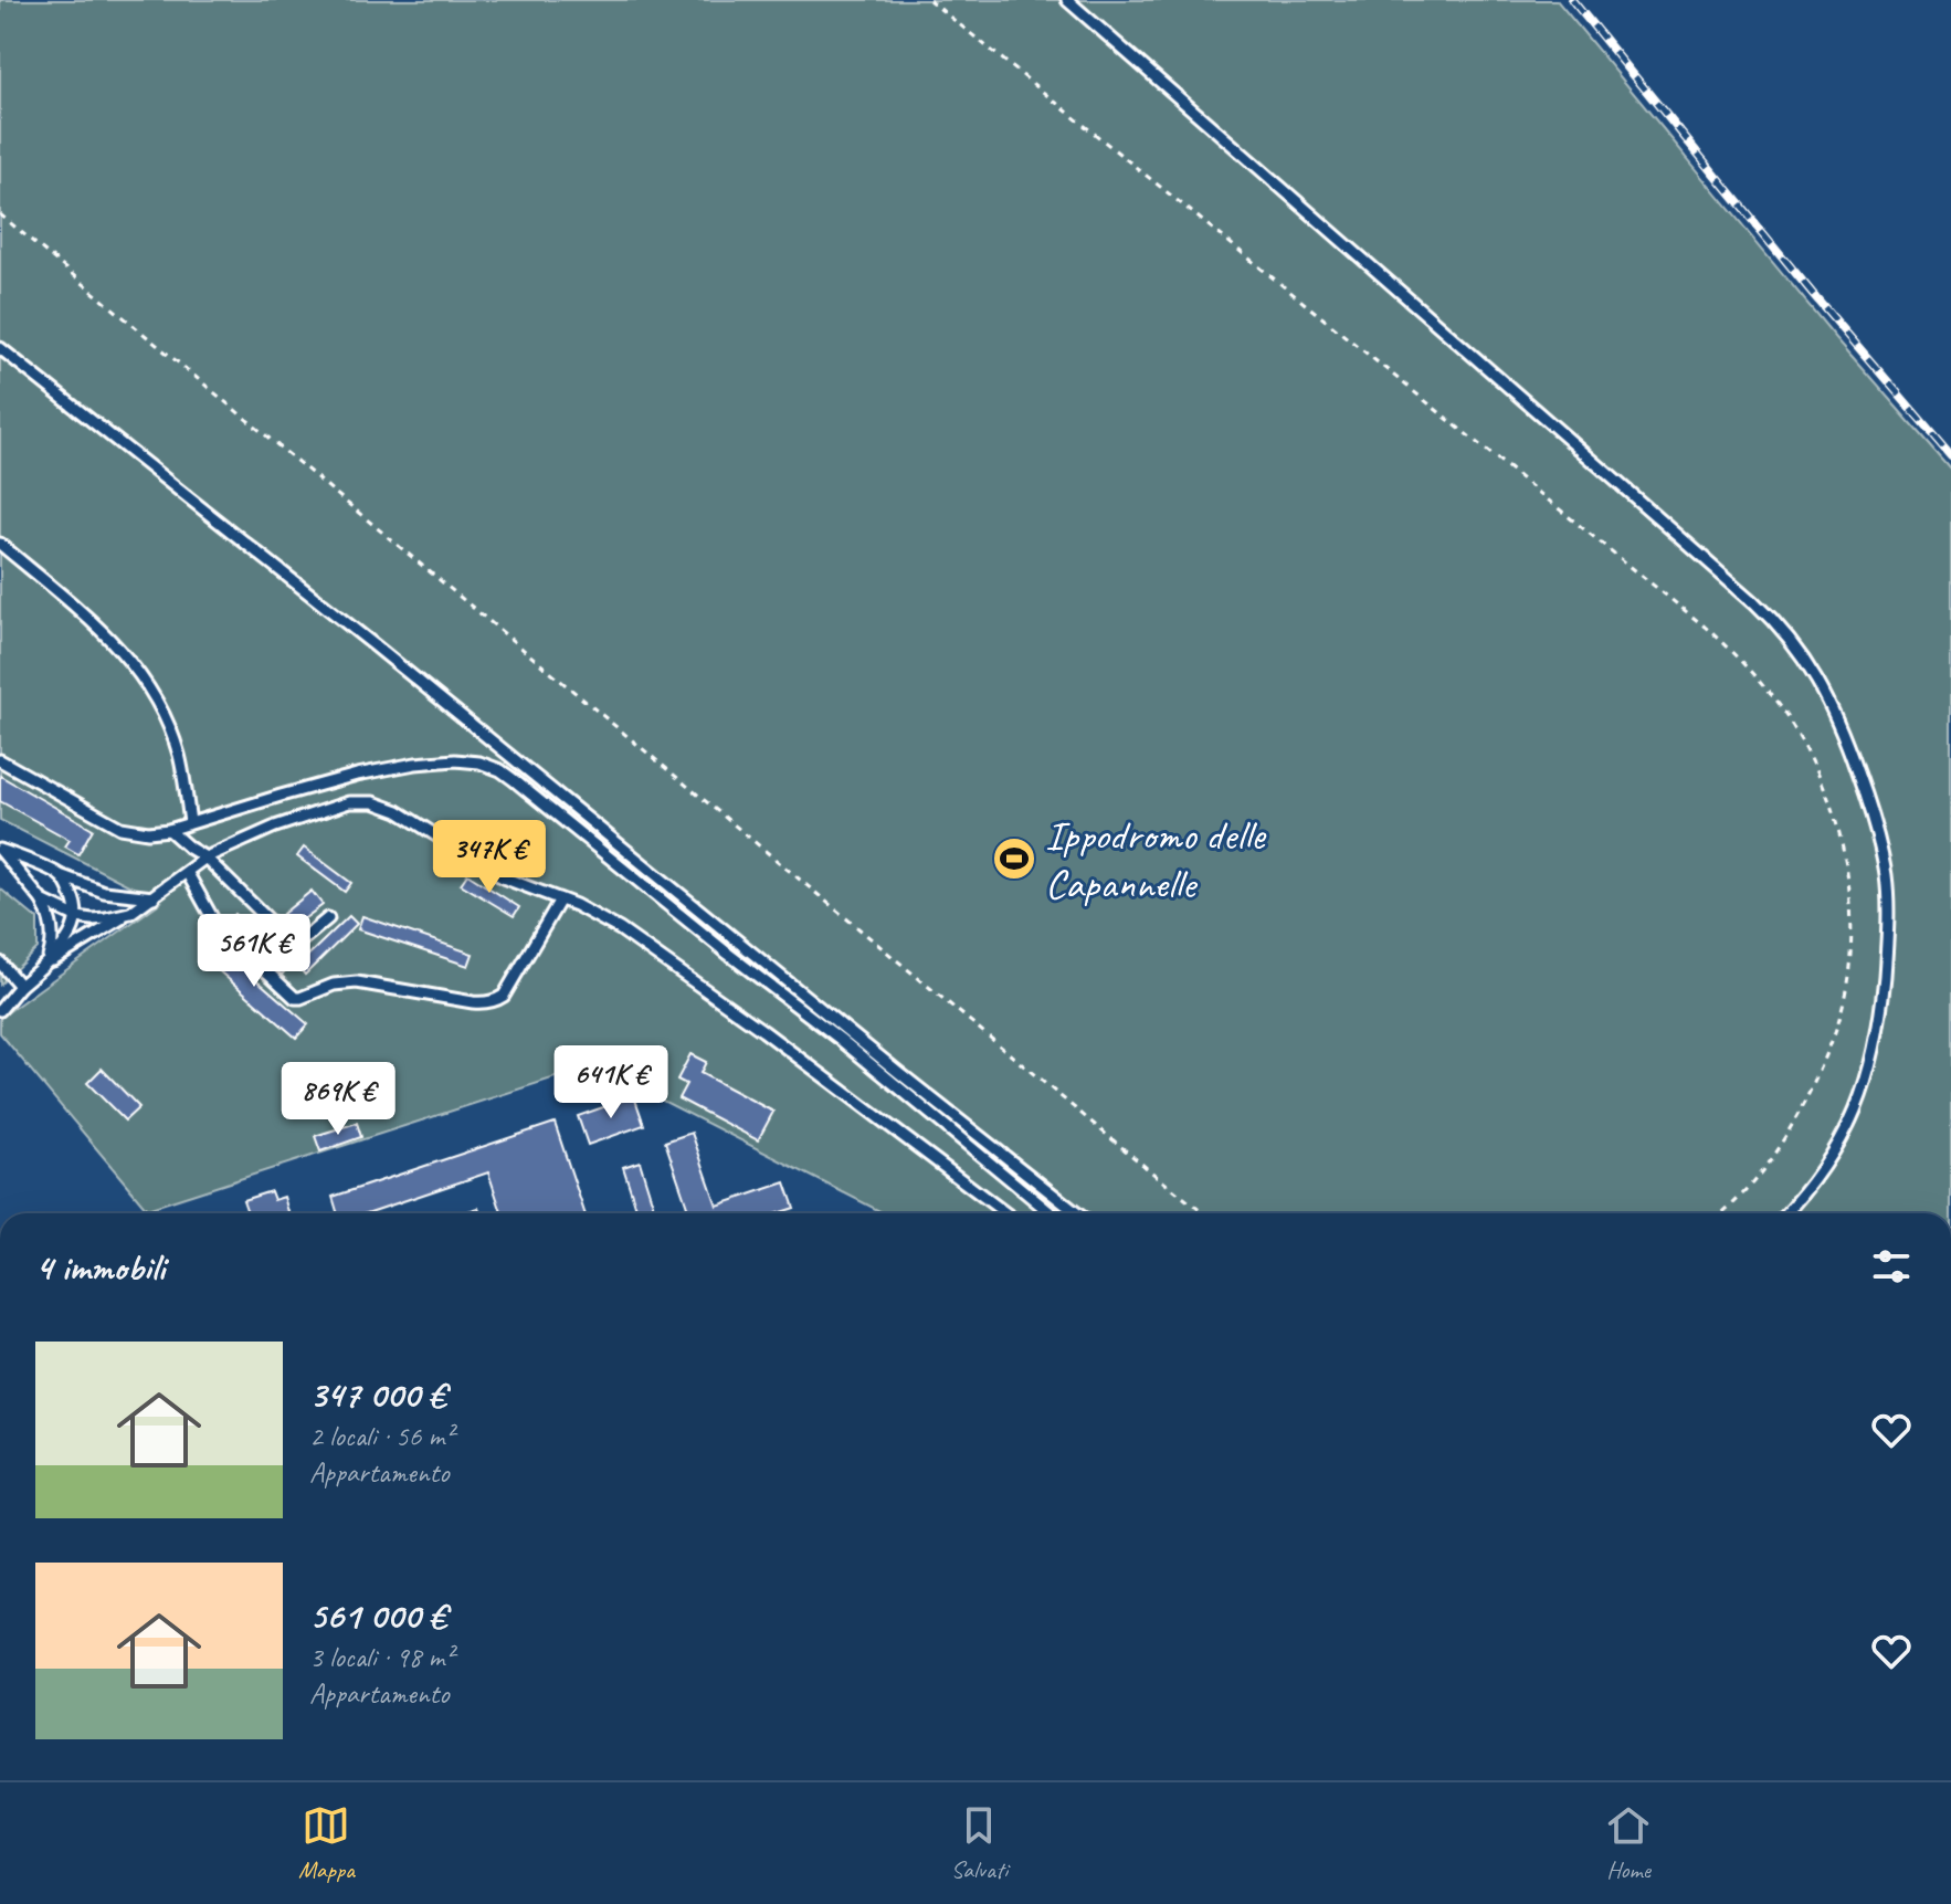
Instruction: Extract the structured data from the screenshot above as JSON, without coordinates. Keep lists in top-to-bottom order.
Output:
{
  "places": {
    "sports": ["Ippodromo delle Capannelle"]
  },
  "page": {
    "price": [
      "347K €",
      "561K €",
      "641K €",
      "869K €"
    ],
    "heading": "4 immobili",
    "list": [
      {
        "name": "347 000 €",
        "note": "2 locali · 56 m² · Appartamento"
      },
      {
        "name": "561 000 €",
        "note": "3 locali · 98 m² · Appartamento"
      }
    ],
    "tabs": ["Mappa", "Salvati", "Home"]
  }
}
